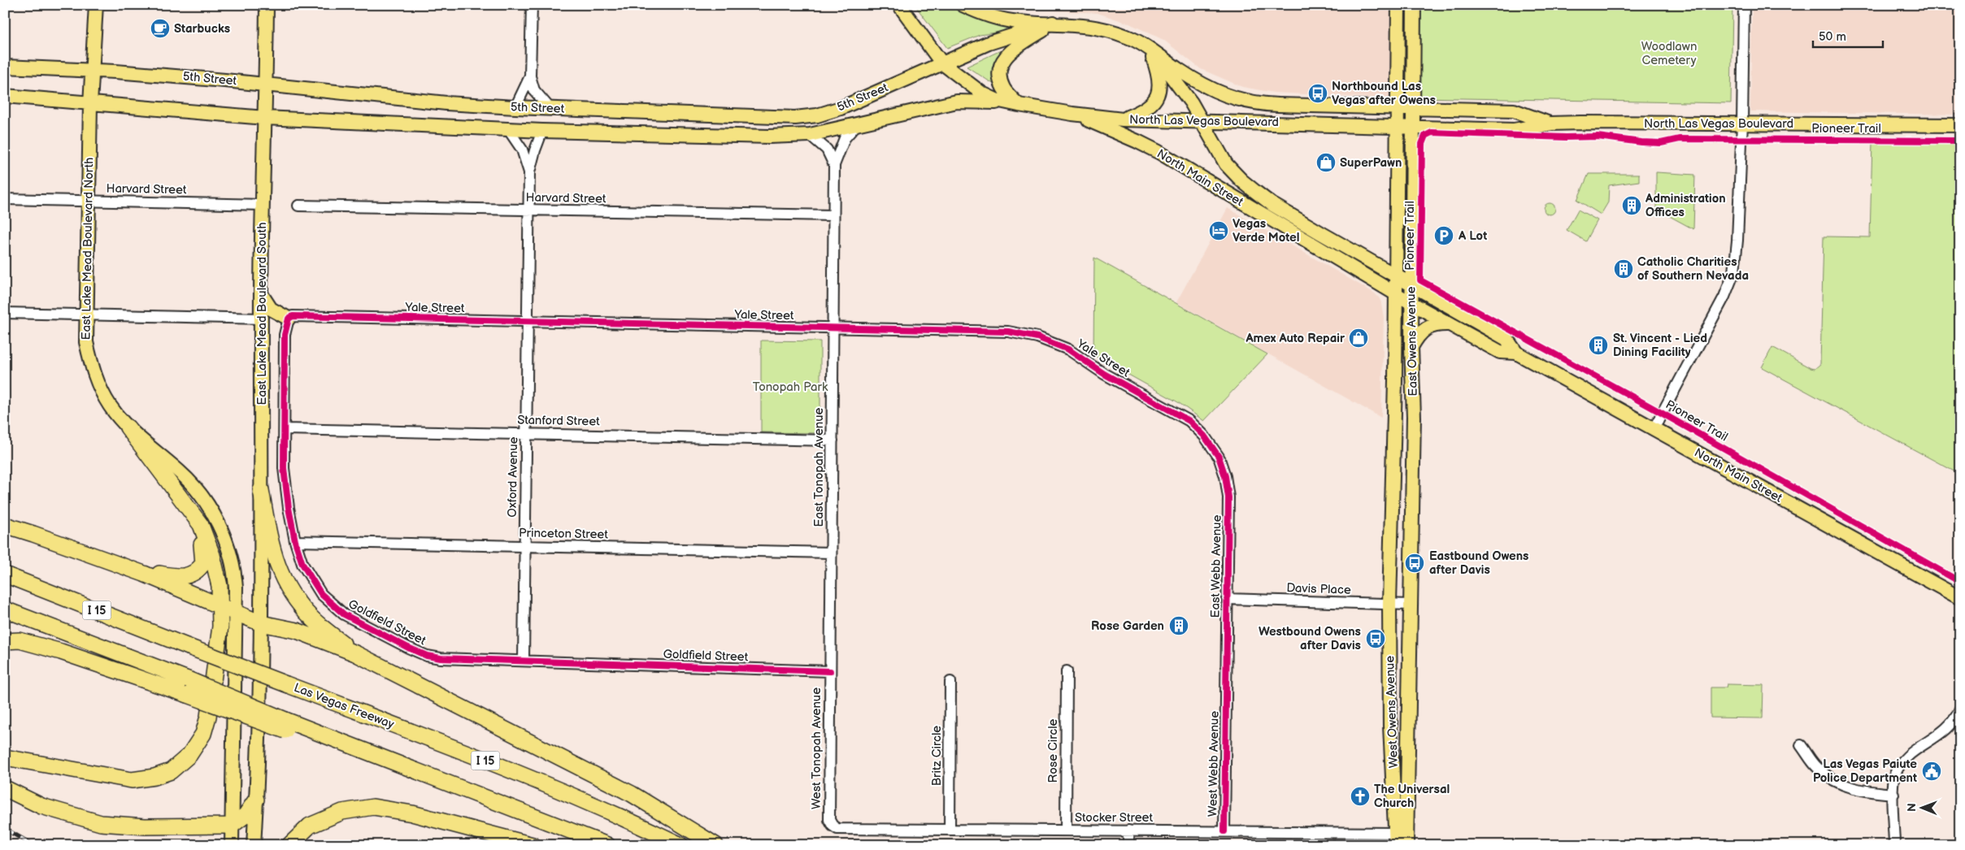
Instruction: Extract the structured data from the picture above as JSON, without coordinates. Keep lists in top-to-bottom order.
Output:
{
  "streets": {
    "highway": ["I 15", "Las Vegas Freeway"],
    "main road": [
      "5th Street",
      "North Las Vegas Boulevard",
      "North Main Street",
      "East Lake Mead Boulevard North",
      "East Lake Mead Boulevard South",
      "East Owens Avenue",
      "West Owens Avenue"
    ],
    "street": [
      "Harvard Street",
      "Yale Street",
      "Stanford Street",
      "East Tonopah Avenue",
      "Oxford Avenue",
      "Princeton Street",
      "East Webb Avenue",
      "Davis Place",
      "Goldfield Street",
      "West Tonopah Avenue",
      "Rose Circle",
      "Britz Circle",
      "West Webb Avenue",
      "Stocker Street"
    ],
    "cycle path": ["Pioneer Trail"]
  },
  "crossings": [
    ["5th Street", "North Las Vegas Boulevard"],
    ["5th Street", "North Main Street"],
    ["5th Street", "East Lake Mead Boulevard North"],
    ["5th Street", "East Lake Mead Boulevard South"],
    ["5th Street", "East Tonopah Avenue"],
    ["5th Street", "Oxford Avenue"],
    ["North Las Vegas Boulevard", "North Main Street"],
    ["North Las Vegas Boulevard", "East Owens Avenue"],
    ["North Main Street", "East Owens Avenue"],
    ["Harvard Street", "East Lake Mead Boulevard North"],
    ["Harvard Street", "East Lake Mead Boulevard South"],
    ["Harvard Street", "East Tonopah Avenue"],
    ["Harvard Street", "Oxford Avenue"],
    ["Yale Street", "East Tonopah Avenue"],
    ["Yale Street", "Oxford Avenue"],
    ["Yale Street", "East Webb Avenue"],
    ["Yale Street", "Goldfield Street"],
    ["East Owens Avenue", "Davis Place"],
    ["East Owens Avenue", "West Owens Avenue"],
    ["Stanford Street", "East Tonopah Avenue"],
    ["Stanford Street", "Oxford Avenue"],
    ["Stanford Street", "Goldfield Street"],
    ["East Tonopah Avenue", "Princeton Street"],
    ["East Tonopah Avenue", "Goldfield Street"],
    ["East Tonopah Avenue", "West Tonopah Avenue"],
    ["Oxford Avenue", "Princeton Street"],
    ["Oxford Avenue", "Goldfield Street"],
    ["Princeton Street", "Goldfield Street"],
    ["East Webb Avenue", "Davis Place"],
    ["East Webb Avenue", "West Webb Avenue"],
    ["Davis Place", "West Owens Avenue"],
    ["Goldfield Street", "West Tonopah Avenue"],
    ["West Owens Avenue", "Stocker Street"],
    ["West Tonopah Avenue", "Stocker Street"],
    ["Rose Circle", "Stocker Street"],
    ["Britz Circle", "Stocker Street"],
    ["West Webb Avenue", "Stocker Street"]
  ],
  "parks": ["Woodlawn Cemetery", "Tonopah Park"],
  "places": {
    "cafe": ["Starbucks"],
    "bus stop": ["Northbound Las Vegas after Owens", "Eastbound Owens after Davis", "Westbound Owens after Davis"],
    "shop": ["SuperPawn", "Amex Auto Repair"],
    "building": [
      "Administration Offices",
      "Catholic Charities of Southern Nevada",
      "St. Vincent - Lied Dining Facility",
      "Rose Garden"
    ],
    "hotel": ["Vegas Verde Motel"],
    "parking": ["A Lot"],
    "public building": ["Las Vegas Paiute Police Department"],
    "church": ["The Universal Church"]
  },
  "scale_bar": "50 m",
  "north": "left"
}
